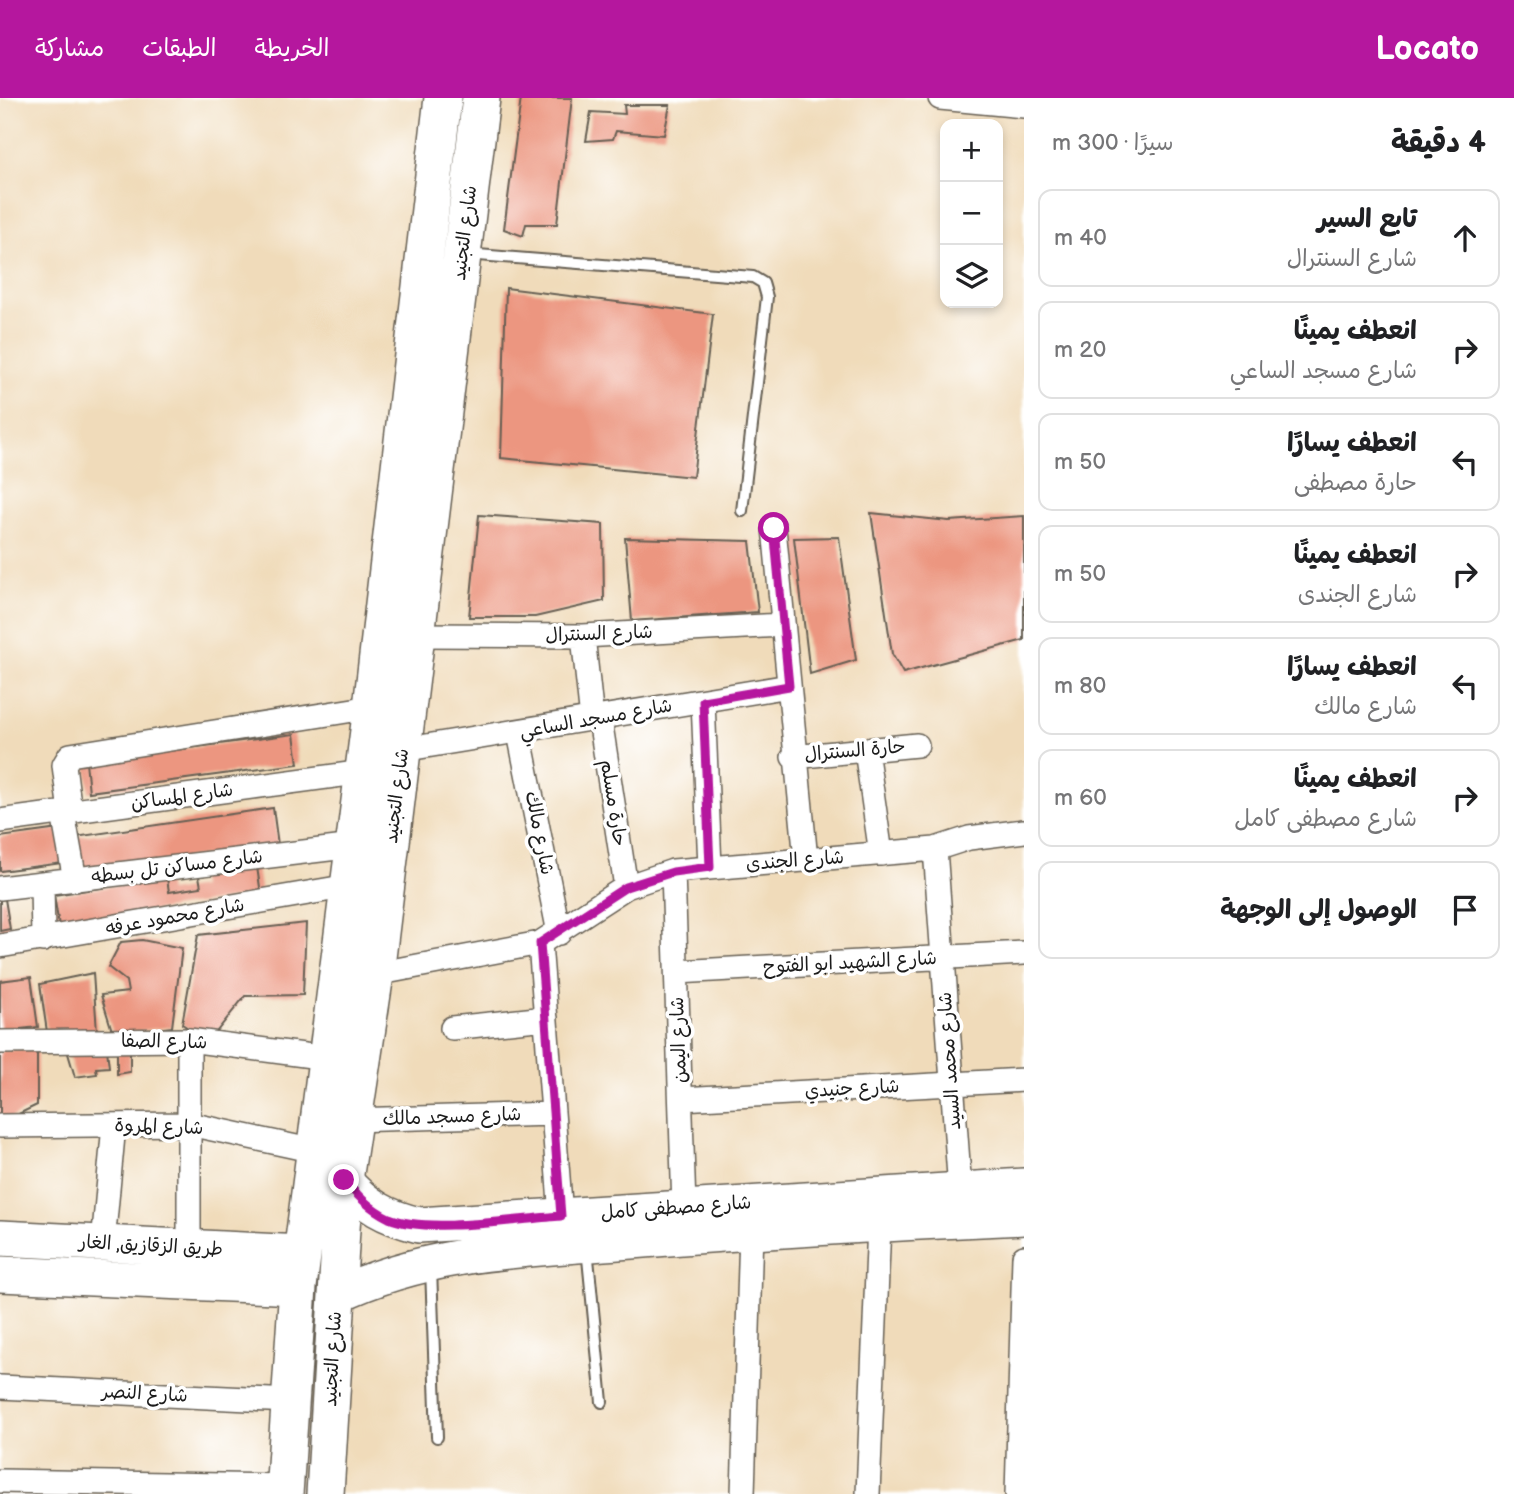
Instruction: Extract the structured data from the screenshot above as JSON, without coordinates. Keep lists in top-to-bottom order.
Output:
{
  "streets": {
    "highway": ["شارع التجنيد"],
    "main road": ["شارع مصطفى كامل", "طريق الزقازيق, الغار"],
    "street": [
      "شارع السنترال",
      "شارع مسجد الساعي",
      "حارة السنترال",
      "شارع المساكن",
      "حارة مسلم",
      "شارع مالك",
      "شارع الجندى",
      "شارع مساكن تل بسطه",
      "شارع محمود عرفه",
      "شارع الشهيد ابو الفتوح",
      "شارع اليمن",
      "شارع الصفا",
      "شارع محمد السيد",
      "شارع جنيدي",
      "شارع مسجد مالك",
      "شارع المروة",
      "شارع النصر"
    ]
  },
  "crossings": [
    ["شارع التجنيد", "شارع السنترال"],
    ["شارع التجنيد", "شارع مسجد الساعي"],
    ["شارع التجنيد", "شارع المساكن"],
    ["شارع التجنيد", "شارع الجندى"],
    ["شارع التجنيد", "شارع مساكن تل بسطه"],
    ["شارع التجنيد", "شارع محمود عرفه"],
    ["شارع التجنيد", "شارع الصفا"],
    ["شارع التجنيد", "شارع مسجد مالك"],
    ["شارع التجنيد", "شارع المروة"],
    ["شارع التجنيد", "شارع مصطفى كامل"],
    ["شارع التجنيد", "طريق الزقازيق, الغار"],
    ["شارع التجنيد", "شارع النصر"],
    ["شارع السنترال", "حارة مسلم"],
    ["شارع مسجد الساعي", "حارة مسلم"],
    ["شارع مسجد الساعي", "شارع مالك"],
    ["حارة مسلم", "شارع الجندى"],
    ["شارع مالك", "شارع الجندى"],
    ["شارع مالك", "شارع مسجد مالك"],
    ["شارع مالك", "شارع مصطفى كامل"],
    ["شارع الجندى", "شارع اليمن"],
    ["شارع الجندى", "شارع محمد السيد"],
    ["شارع الشهيد ابو الفتوح", "شارع اليمن"],
    ["شارع الشهيد ابو الفتوح", "شارع محمد السيد"],
    ["شارع اليمن", "شارع جنيدي"],
    ["شارع اليمن", "شارع مصطفى كامل"],
    ["شارع محمد السيد", "شارع جنيدي"],
    ["شارع محمد السيد", "شارع مصطفى كامل"]
  ],
  "page": {
    "header": "Locato",
    "nav": ["الخريطة", "الطبقات", "مشاركة"],
    "heading": ["4 دقيقة", "سيرًا · 300 m"],
    "map_buttons": ["+", "−"],
    "list": [
      ["تابع السير", "شارع السنترال", "40 m"],
      ["انعطف يمينًا", "شارع مسجد الساعي", "20 m"],
      ["انعطف يسارًا", "حارة مصطفى", "50 m"],
      ["انعطف يمينًا", "شارع الجندى", "50 m"],
      ["انعطف يسارًا", "شارع مالك", "80 m"],
      ["انعطف يمينًا", "شارع مصطفى كامل", "60 m"],
      "الوصول إلى الوجهة"
    ]
  }
}
